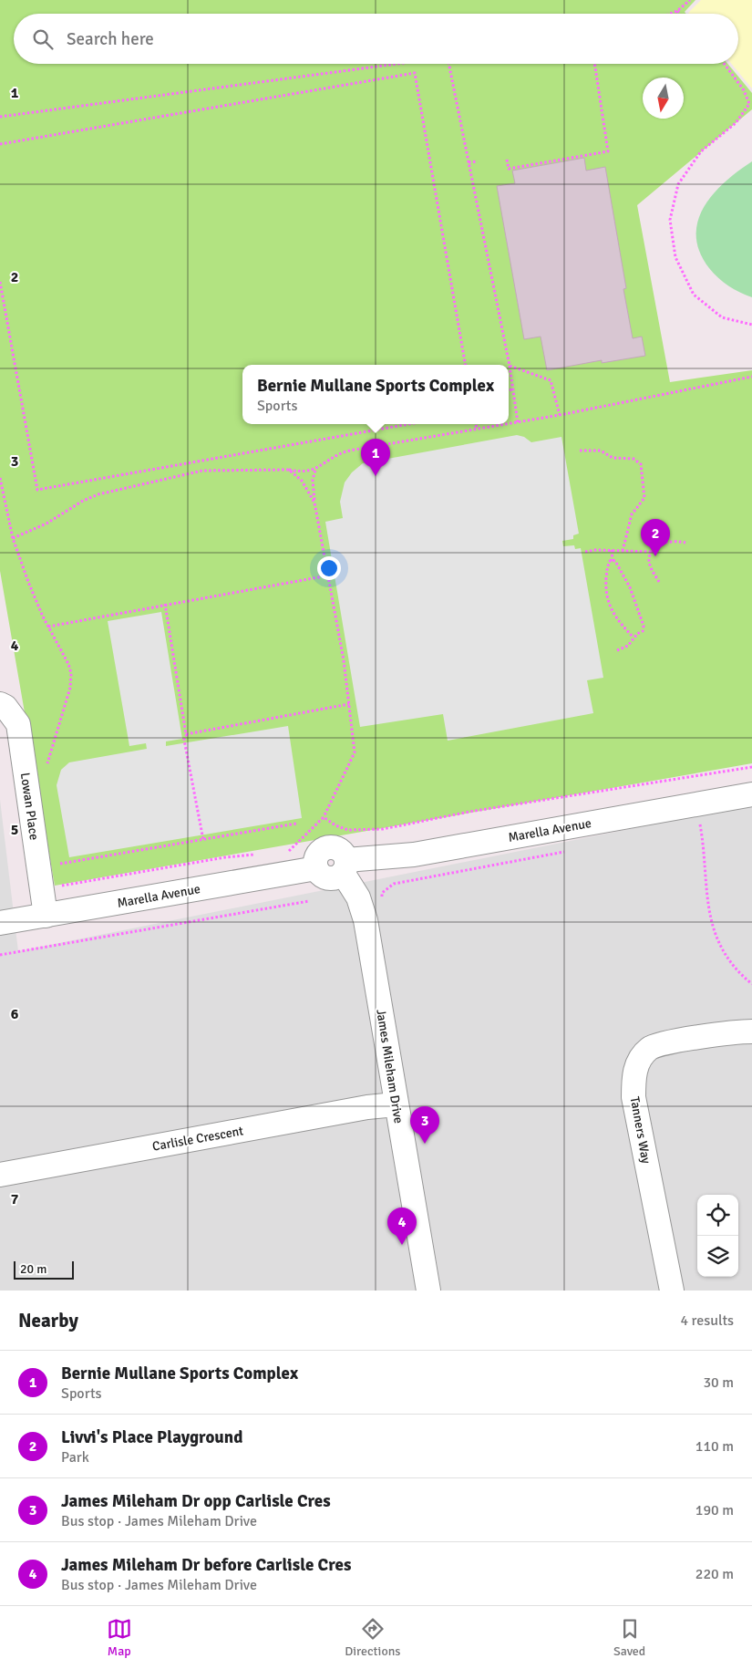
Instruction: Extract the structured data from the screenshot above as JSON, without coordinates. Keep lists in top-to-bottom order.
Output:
{
  "streets": {
    "street": [
      "Lowan Place",
      "Marella Avenue",
      "James Mileham Drive",
      "Tanners Way",
      "Carlisle Crescent"
    ]
  },
  "crossings": [
    ["Lowan Place", "Marella Avenue"],
    ["Marella Avenue", "James Mileham Drive"],
    ["James Mileham Drive", "Carlisle Crescent"]
  ],
  "scale_bar": "20 m",
  "north": "bottom",
  "page": {
    "search": "Search here",
    "popup": ["Bernie Mullane Sports Complex", "Sports"],
    "pins": [
      "1",
      "2",
      "3",
      "4"
    ],
    "scale": "20 m",
    "heading": ["Nearby", "4 results"],
    "list": [
      {
        "mark": "1",
        "name": "Bernie Mullane Sports Complex",
        "note": "Sports",
        "value": "30 m"
      },
      {
        "mark": "2",
        "name": "Livvi's Place Playground",
        "note": "Park",
        "value": "110 m"
      },
      {
        "mark": "3",
        "name": "James Mileham Dr opp Carlisle Cres",
        "note": "Bus stop · James Mileham Drive",
        "value": "190 m"
      },
      {
        "mark": "4",
        "name": "James Mileham Dr before Carlisle Cres",
        "note": "Bus stop · James Mileham Drive",
        "value": "220 m"
      }
    ],
    "nav": ["Map", "Directions", "Saved"]
  },
  "grid": {
    "rows": [
      "1",
      "2",
      "3",
      "4",
      "5",
      "6",
      "7"
    ]
  }
}
